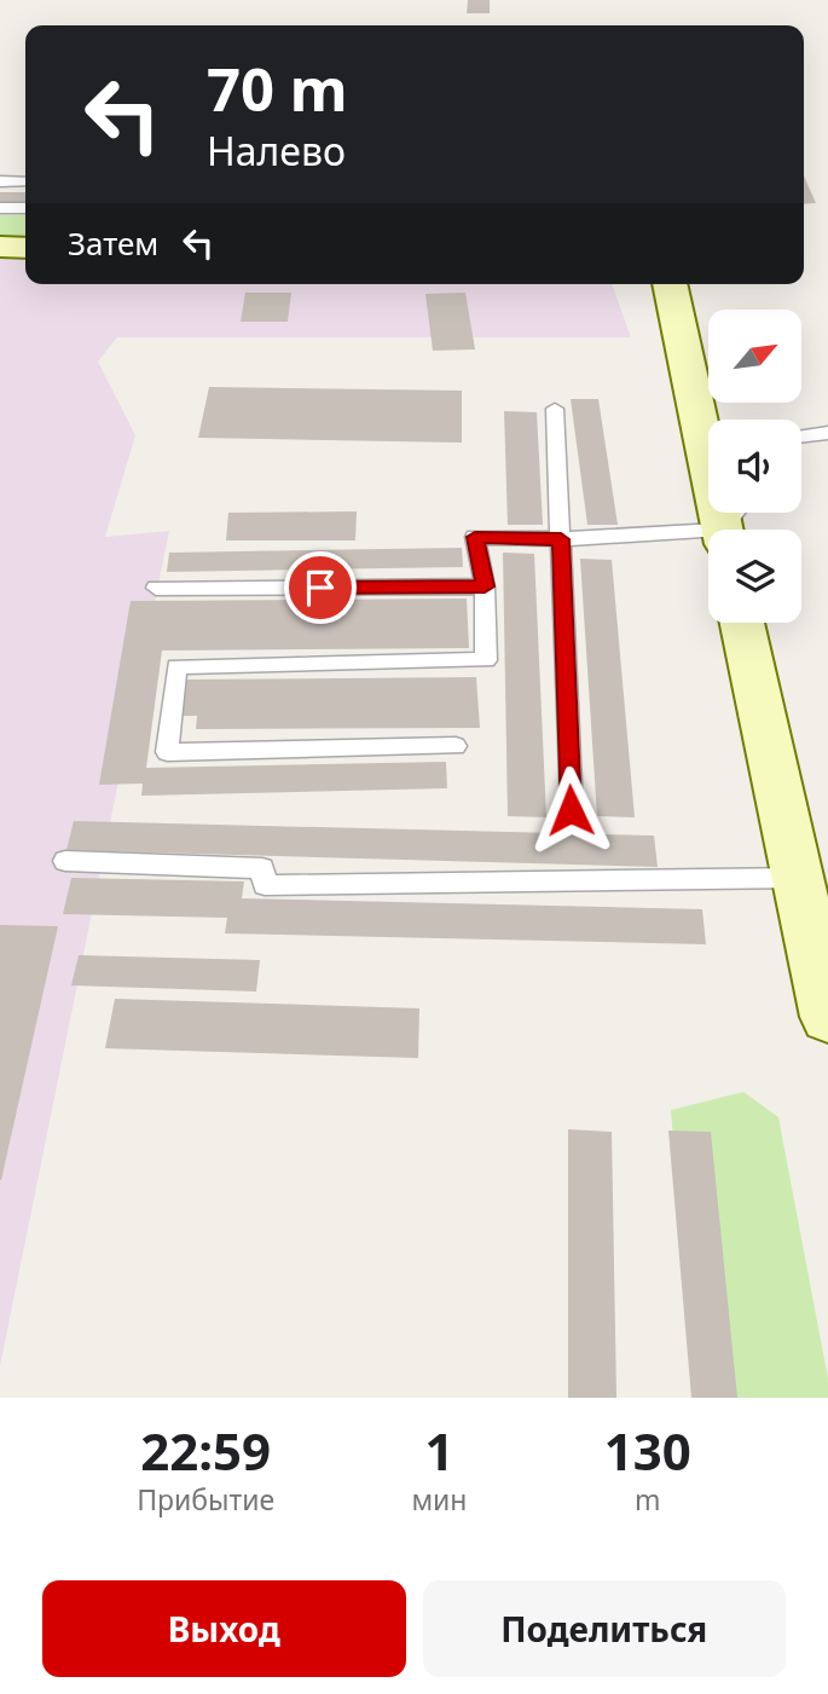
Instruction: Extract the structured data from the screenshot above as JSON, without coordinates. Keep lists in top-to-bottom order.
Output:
{
  "north": "top right",
  "page": {
    "turn": ["70 m", "Налево"],
    "then": "Затем",
    "eta": [
      "22:59",
      "Прибытие",
      "1",
      "мин",
      "130",
      "m"
    ],
    "buttons": ["Выход", "Поделиться"]
  }
}
